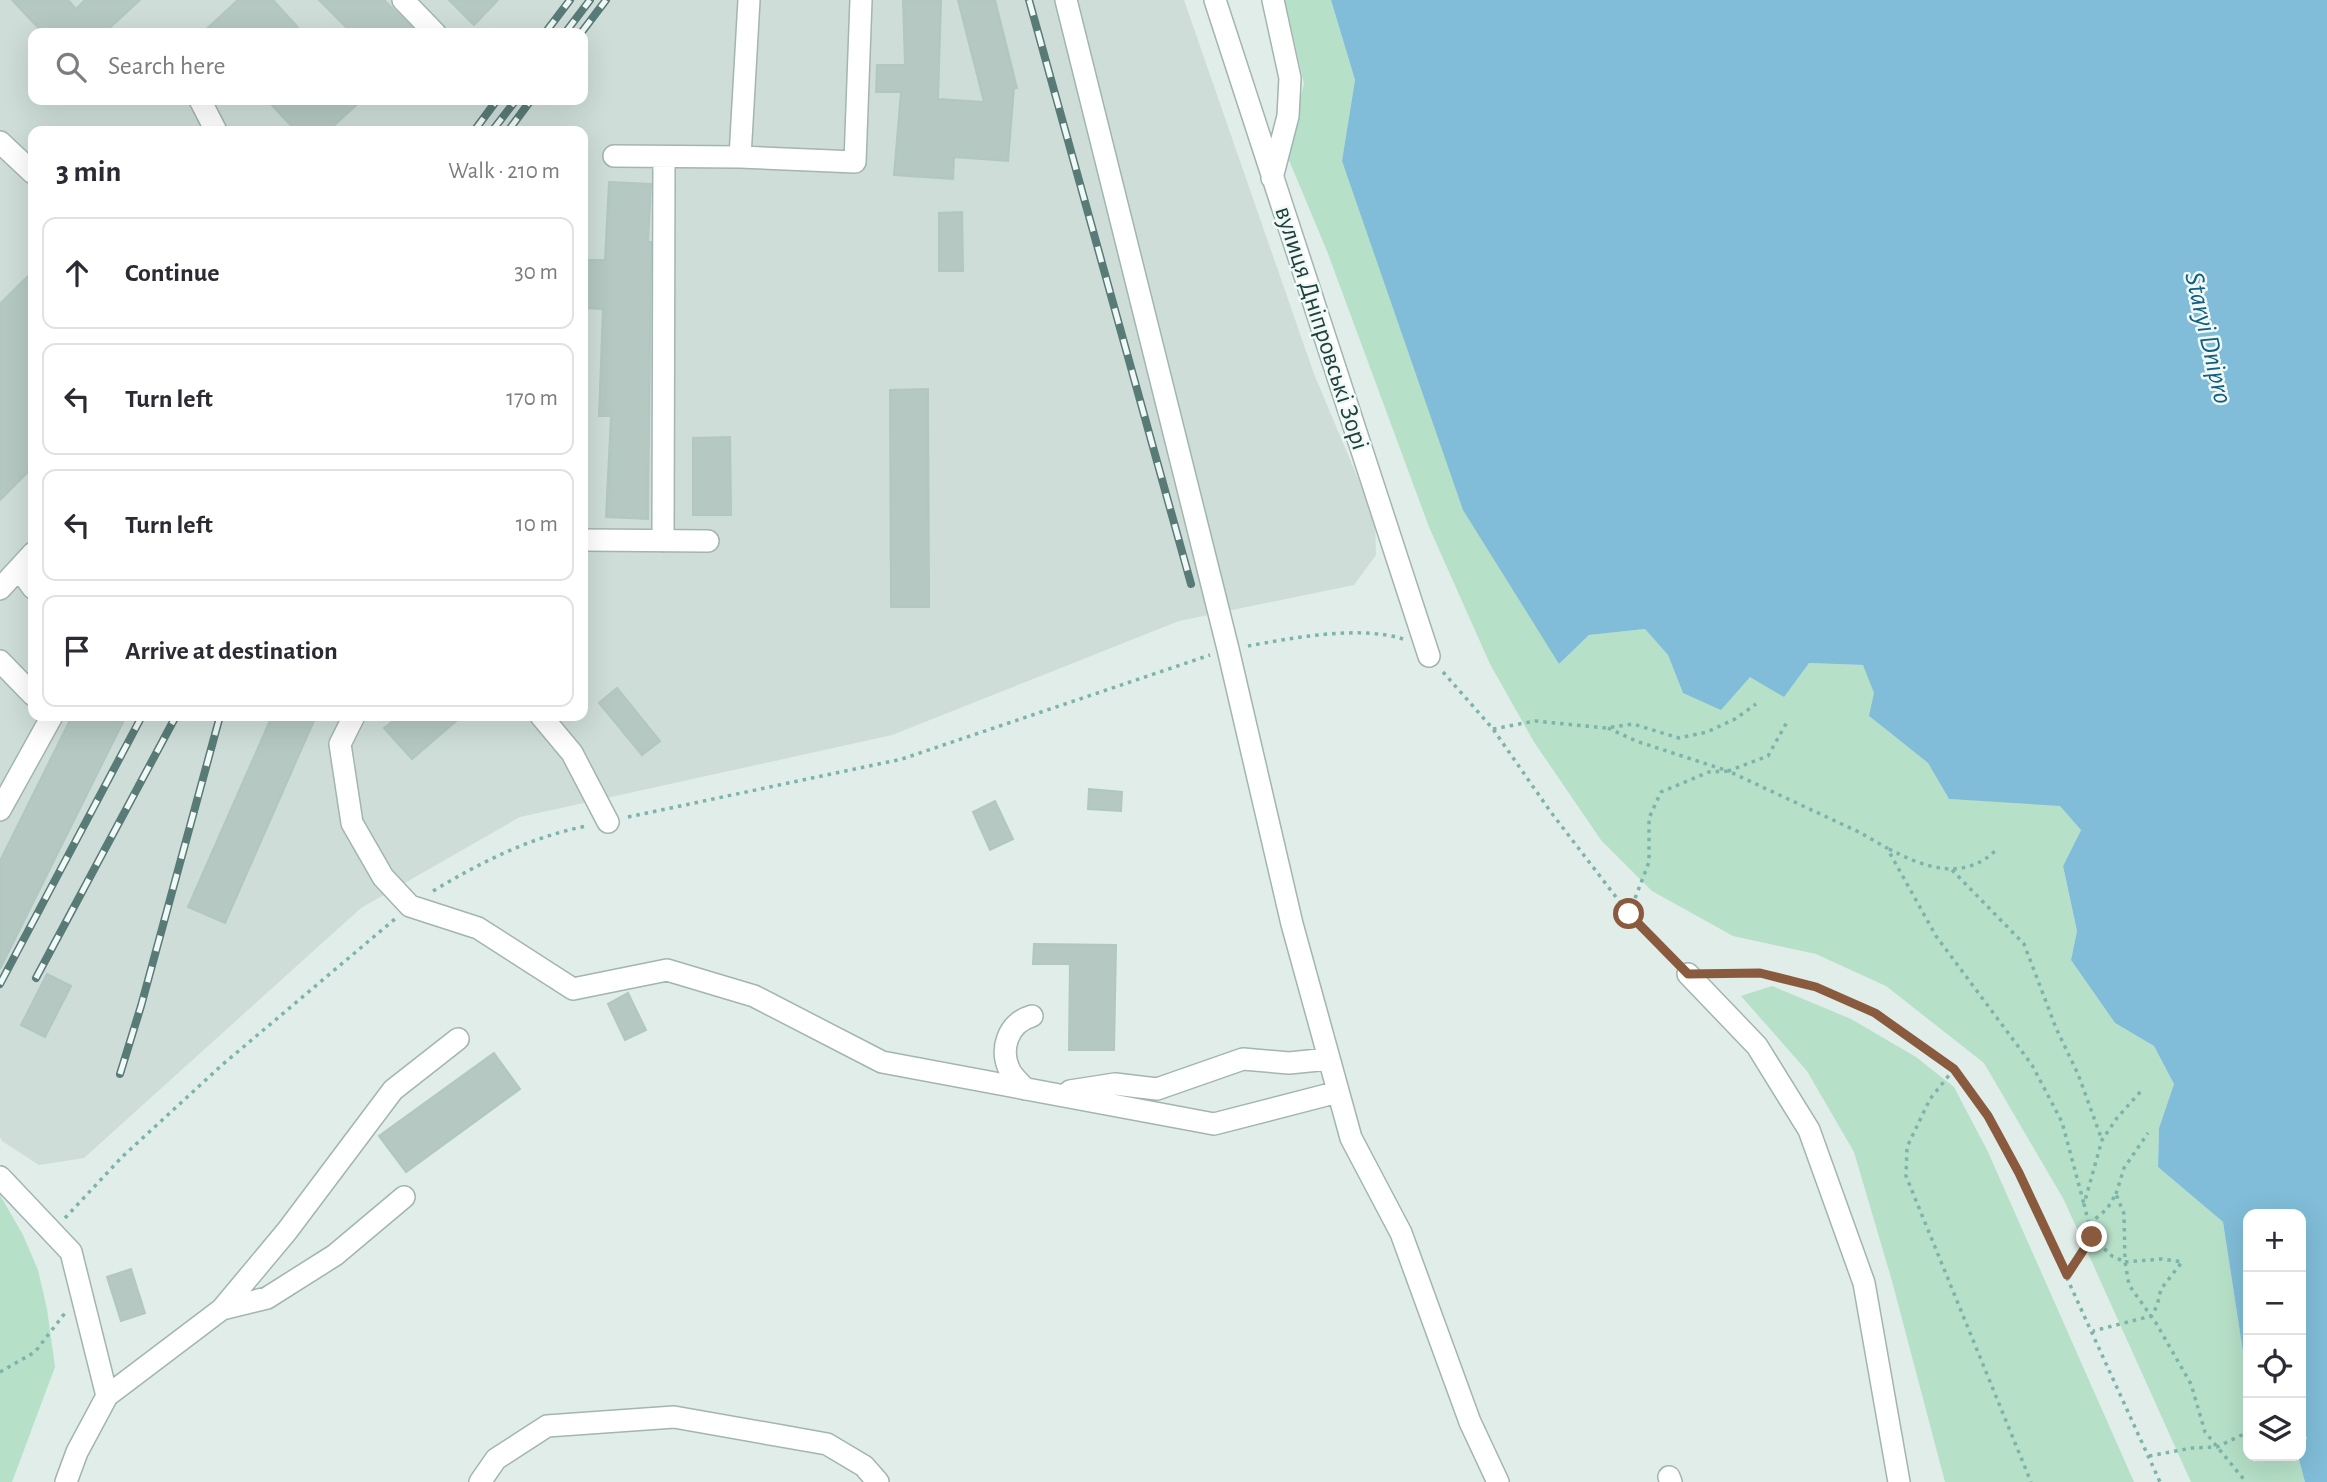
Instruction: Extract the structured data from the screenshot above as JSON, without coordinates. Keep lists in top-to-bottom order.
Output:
{
  "streets": {
    "street": ["вулиця Дніпровські Зорі"]
  },
  "water": ["Staryi Dnipro"],
  "page": {
    "search": "Search here",
    "heading": ["3 min", "Walk · 210 m"],
    "list": [
      ["Continue", "30 m"],
      ["Turn left", "170 m"],
      ["Turn left", "10 m"],
      "Arrive at destination"
    ],
    "map_buttons": ["+", "−"]
  }
}
